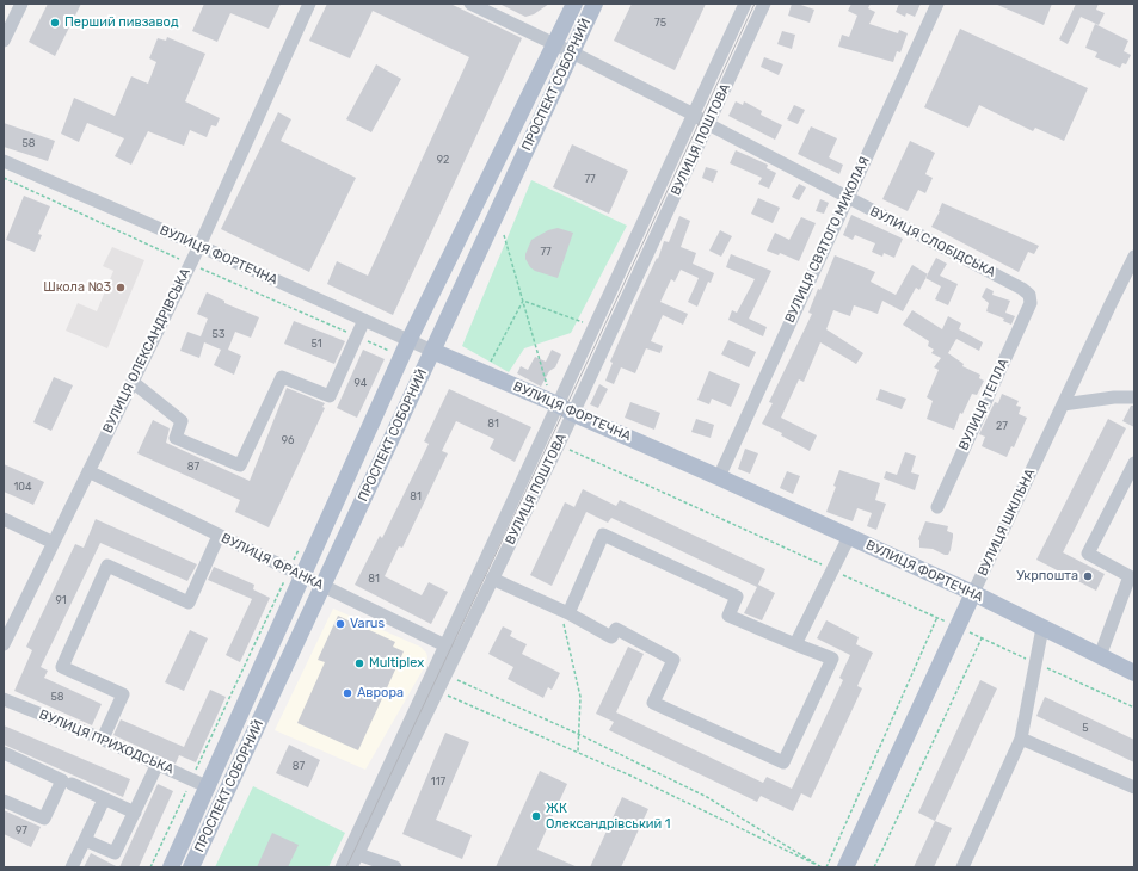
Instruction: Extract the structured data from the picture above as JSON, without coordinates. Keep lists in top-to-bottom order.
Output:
{
  "streets": {
    "main road": ["ПРОСПЕКТ СОБОРНИЙ", "ВУЛИЦЯ ФОРТЕЧНА", "ВУЛИЦЯ ШКІЛЬНА"],
    "street": [
      "ВУЛИЦЯ ПОШТОВА",
      "ВУЛИЦЯ СВЯТОГО МИКОЛАЯ",
      "ВУЛИЦЯ СЛОБІДСЬКА",
      "ВУЛИЦЯ ОЛЕКСАНДРІВСЬКА",
      "ВУЛИЦЯ ТЕПЛА",
      "ВУЛИЦЯ ФРАНКА",
      "ВУЛИЦЯ ПРИХОДСЬКА"
    ]
  },
  "crossings": [
    ["ПРОСПЕКТ СОБОРНИЙ", "ВУЛИЦЯ СЛОБІДСЬКА"],
    ["ПРОСПЕКТ СОБОРНИЙ", "ВУЛИЦЯ ФОРТЕЧНА"],
    ["ПРОСПЕКТ СОБОРНИЙ", "ВУЛИЦЯ ФРАНКА"],
    ["ПРОСПЕКТ СОБОРНИЙ", "ВУЛИЦЯ ПРИХОДСЬКА"],
    ["ВУЛИЦЯ ПОШТОВА", "ВУЛИЦЯ СЛОБІДСЬКА"],
    ["ВУЛИЦЯ ПОШТОВА", "ВУЛИЦЯ ФОРТЕЧНА"],
    ["ВУЛИЦЯ ПОШТОВА", "ВУЛИЦЯ ФРАНКА"],
    ["ВУЛИЦЯ СВЯТОГО МИКОЛАЯ", "ВУЛИЦЯ СЛОБІДСЬКА"],
    ["ВУЛИЦЯ СВЯТОГО МИКОЛАЯ", "ВУЛИЦЯ ФОРТЕЧНА"],
    ["ВУЛИЦЯ СЛОБІДСЬКА", "ВУЛИЦЯ ТЕПЛА"],
    ["ВУЛИЦЯ ФОРТЕЧНА", "ВУЛИЦЯ ОЛЕКСАНДРІВСЬКА"],
    ["ВУЛИЦЯ ФОРТЕЧНА", "ВУЛИЦЯ ШКІЛЬНА"],
    ["ВУЛИЦЯ ОЛЕКСАНДРІВСЬКА", "ВУЛИЦЯ ФРАНКА"]
  ],
  "places": [
    "Перший пивзавод",
    "Школа №3",
    "Укрпошта",
    "Varus",
    "Multiplex",
    "Аврора",
    "ЖК Олександрівський 1"
  ],
  "house_numbers": [
    "75",
    "58",
    "92",
    "77",
    "77",
    "53",
    "51",
    "94",
    "81",
    "27",
    "96",
    "87",
    "104",
    "81",
    "81",
    "91",
    "58",
    "5",
    "87",
    "117",
    "97"
  ]
}
